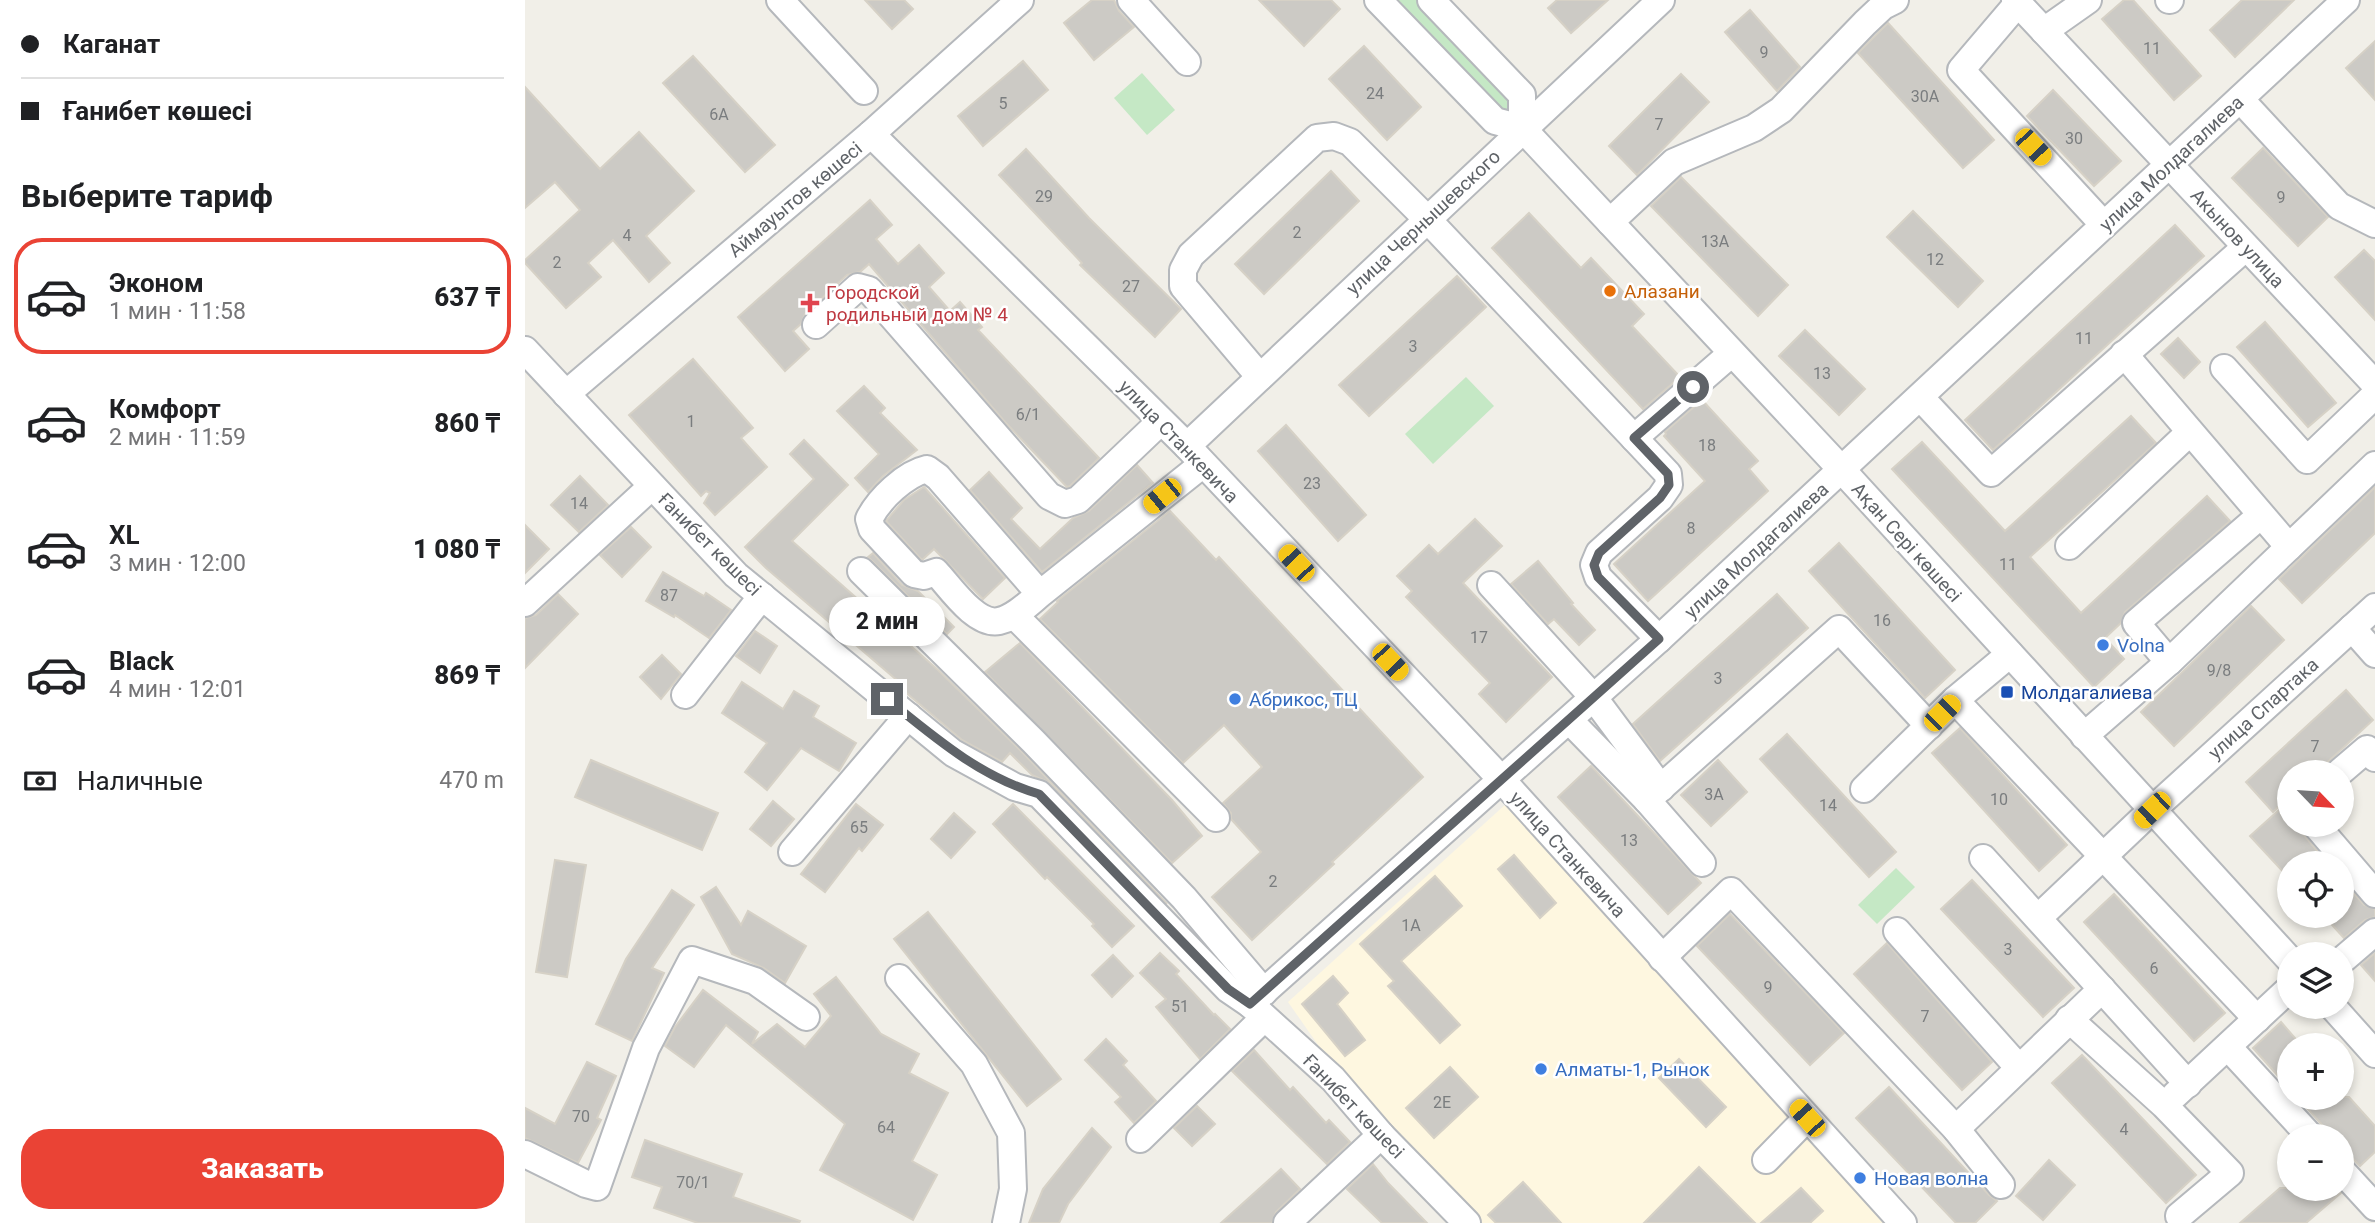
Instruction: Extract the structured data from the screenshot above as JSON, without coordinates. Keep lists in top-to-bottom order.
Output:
{
  "streets": {
    "street": [
      "улица Молдагалиева",
      "Аймауытов көшесі",
      "улица Чернышевского",
      "Акынов улица",
      "улица Станкевича",
      "Ақан Сері көшесі",
      "Ғанибет көшесі",
      "улица Спартака"
    ]
  },
  "crossings": [
    ["улица Молдагалиева", "Акынов улица"],
    ["улица Молдагалиева", "улица Станкевича"],
    ["улица Молдагалиева", "Ақан Сері көшесі"],
    ["улица Молдагалиева", "Ғанибет көшесі"],
    ["Аймауытов көшесі", "улица Станкевича"],
    ["Аймауытов көшесі", "Ғанибет көшесі"],
    ["улица Чернышевского", "улица Станкевича"],
    ["улица Чернышевского", "Ақан Сері көшесі"],
    ["Ақан Сері көшесі", "улица Спартака"]
  ],
  "places": {
    "other": [
      "Алазани",
      "Volna",
      "Абрикос, ТЦ",
      "Алматы-1, Рынок",
      "Новая волна"
    ],
    "health": ["Городской родильный дом № 4"],
    "transit": ["Молдагалиева"]
  },
  "house_numbers": [
    "11",
    "9",
    "24",
    "30А",
    "5",
    "6А",
    "7",
    "30",
    "29",
    "9",
    "2",
    "4",
    "13А",
    "12",
    "2",
    "27",
    "11",
    "3",
    "13",
    "6/1",
    "1",
    "18",
    "23",
    "14",
    "8",
    "11",
    "87",
    "16",
    "17",
    "9/8",
    "3",
    "7",
    "3А",
    "10",
    "14",
    "65",
    "13",
    "2",
    "1А",
    "3",
    "6",
    "9",
    "51",
    "7",
    "2Е",
    "70",
    "64",
    "4",
    "70/1"
  ],
  "north": "bottom right",
  "page": {
    "banner": ["Каганат", "Ғанибет көшесі"],
    "heading": "Выберите тариф",
    "list": [
      {
        "name": "Эконом",
        "note": "1 мин · 11:58",
        "value": "637 ₸"
      },
      {
        "name": "Комфорт",
        "note": "2 мин · 11:59",
        "value": "860 ₸"
      },
      {
        "name": "XL",
        "note": "3 мин · 12:00",
        "value": "1 080 ₸"
      },
      {
        "name": "Black",
        "note": "4 мин · 12:01",
        "value": "869 ₸"
      }
    ],
    "bubble": "2 мин",
    "pay": ["Наличные", "470 m"],
    "map_buttons": ["+", "−"],
    "buttons": "Заказать"
  }
}
